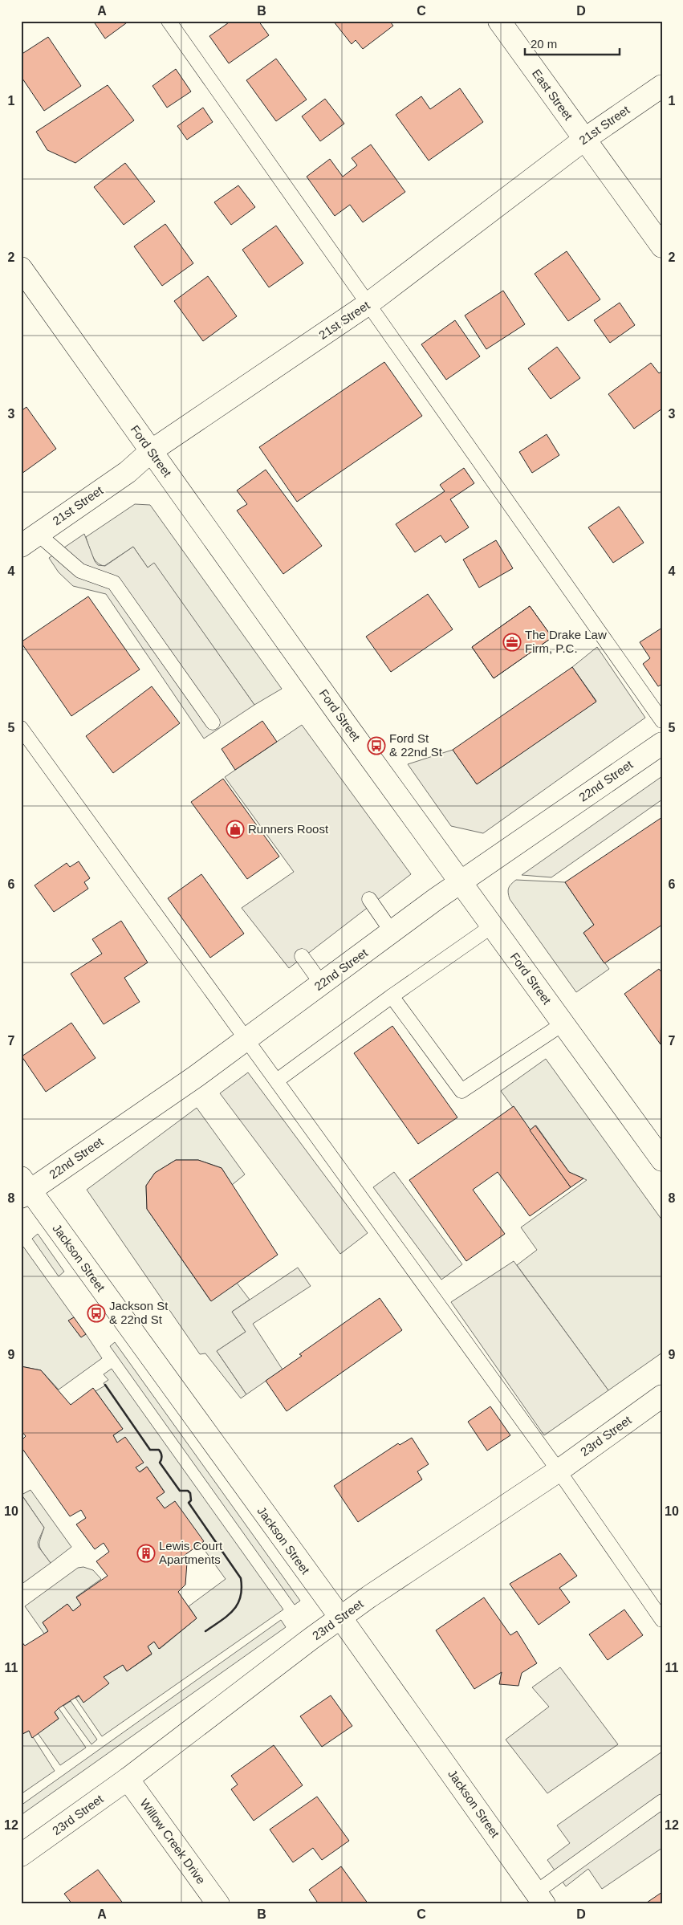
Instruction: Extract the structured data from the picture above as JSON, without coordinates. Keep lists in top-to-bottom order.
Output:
{
  "streets": {
    "street": [
      "East Street",
      "21st Street",
      "Ford Street",
      "22nd Street",
      "Jackson Street",
      "23rd Street",
      "Willow Creek Drive"
    ]
  },
  "crossings": [
    ["East Street", "21st Street"],
    ["21st Street", "Ford Street"],
    ["Ford Street", "22nd Street"],
    ["22nd Street", "Jackson Street"],
    ["Jackson Street", "23rd Street"],
    ["23rd Street", "Willow Creek Drive"]
  ],
  "places": {
    "office": ["The Drake Law Firm, P.C."],
    "bus stop": ["Ford St & 22nd St", "Jackson St & 22nd St"],
    "shop": ["Runners Roost"],
    "building": ["Lewis Court Apartments"]
  },
  "scale_bar": "20 m",
  "grid": {
    "columns": [
      "A",
      "B",
      "C",
      "D"
    ],
    "rows": [
      "1",
      "2",
      "3",
      "4",
      "5",
      "6",
      "7",
      "8",
      "9",
      "10",
      "11",
      "12"
    ]
  }
}
